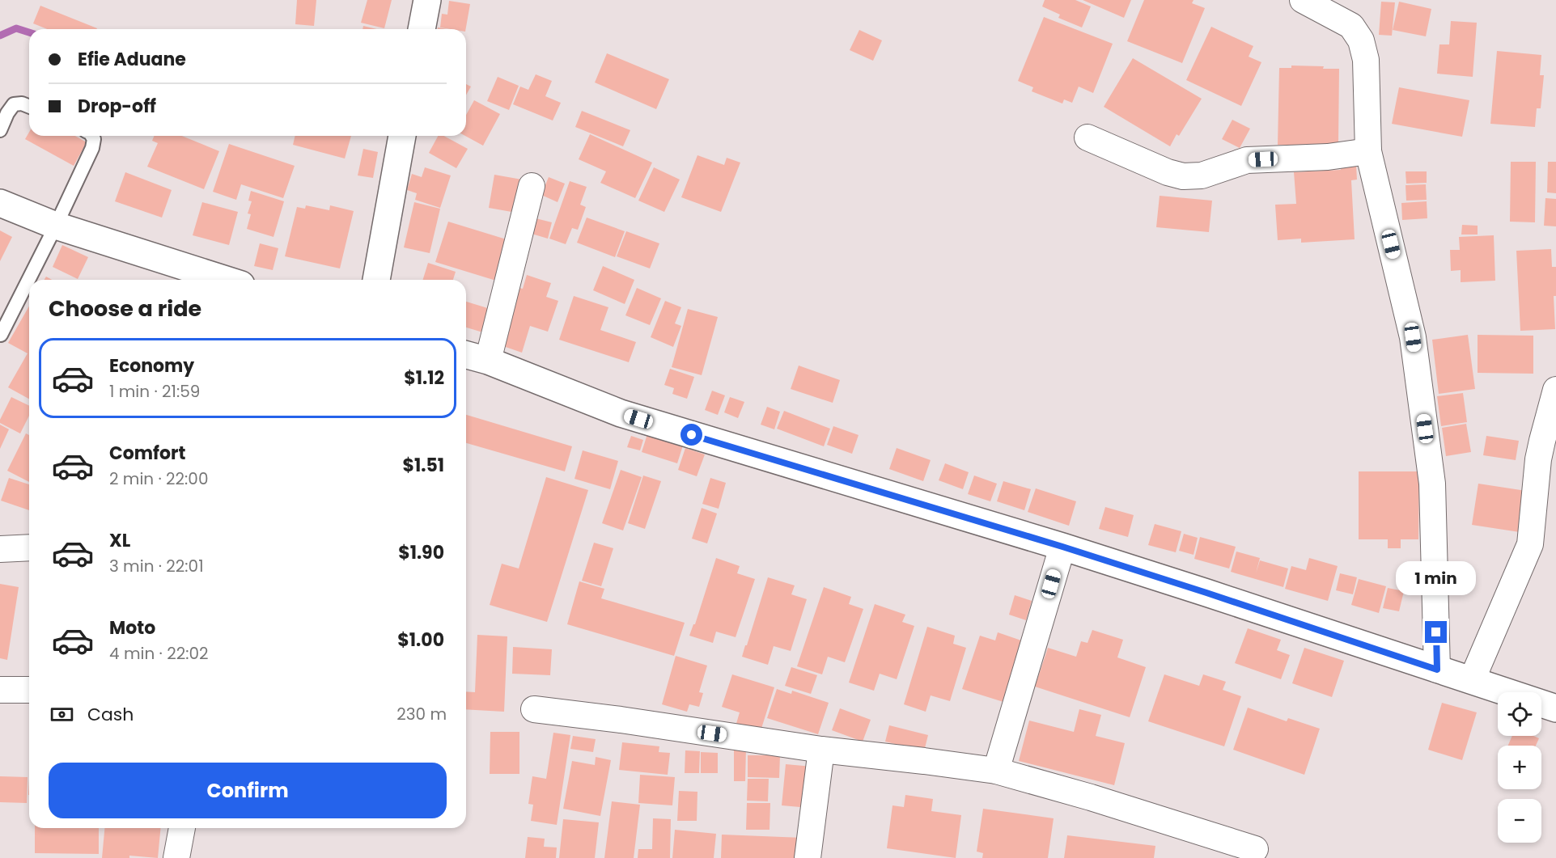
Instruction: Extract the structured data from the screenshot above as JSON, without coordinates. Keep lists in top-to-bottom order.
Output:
{
  "page": {
    "banner": ["Efie Aduane", "Drop-off"],
    "heading": "Choose a ride",
    "list": [
      {
        "name": "Economy",
        "note": "1 min · 21:59",
        "value": "$1.12"
      },
      {
        "name": "Comfort",
        "note": "2 min · 22:00",
        "value": "$1.51"
      },
      {
        "name": "XL",
        "note": "3 min · 22:01",
        "value": "$1.90"
      },
      {
        "name": "Moto",
        "note": "4 min · 22:02",
        "value": "$1.00"
      }
    ],
    "bubble": "1 min",
    "pay": ["Cash", "230 m"],
    "map_buttons": ["+", "−"],
    "buttons": "Confirm"
  }
}
